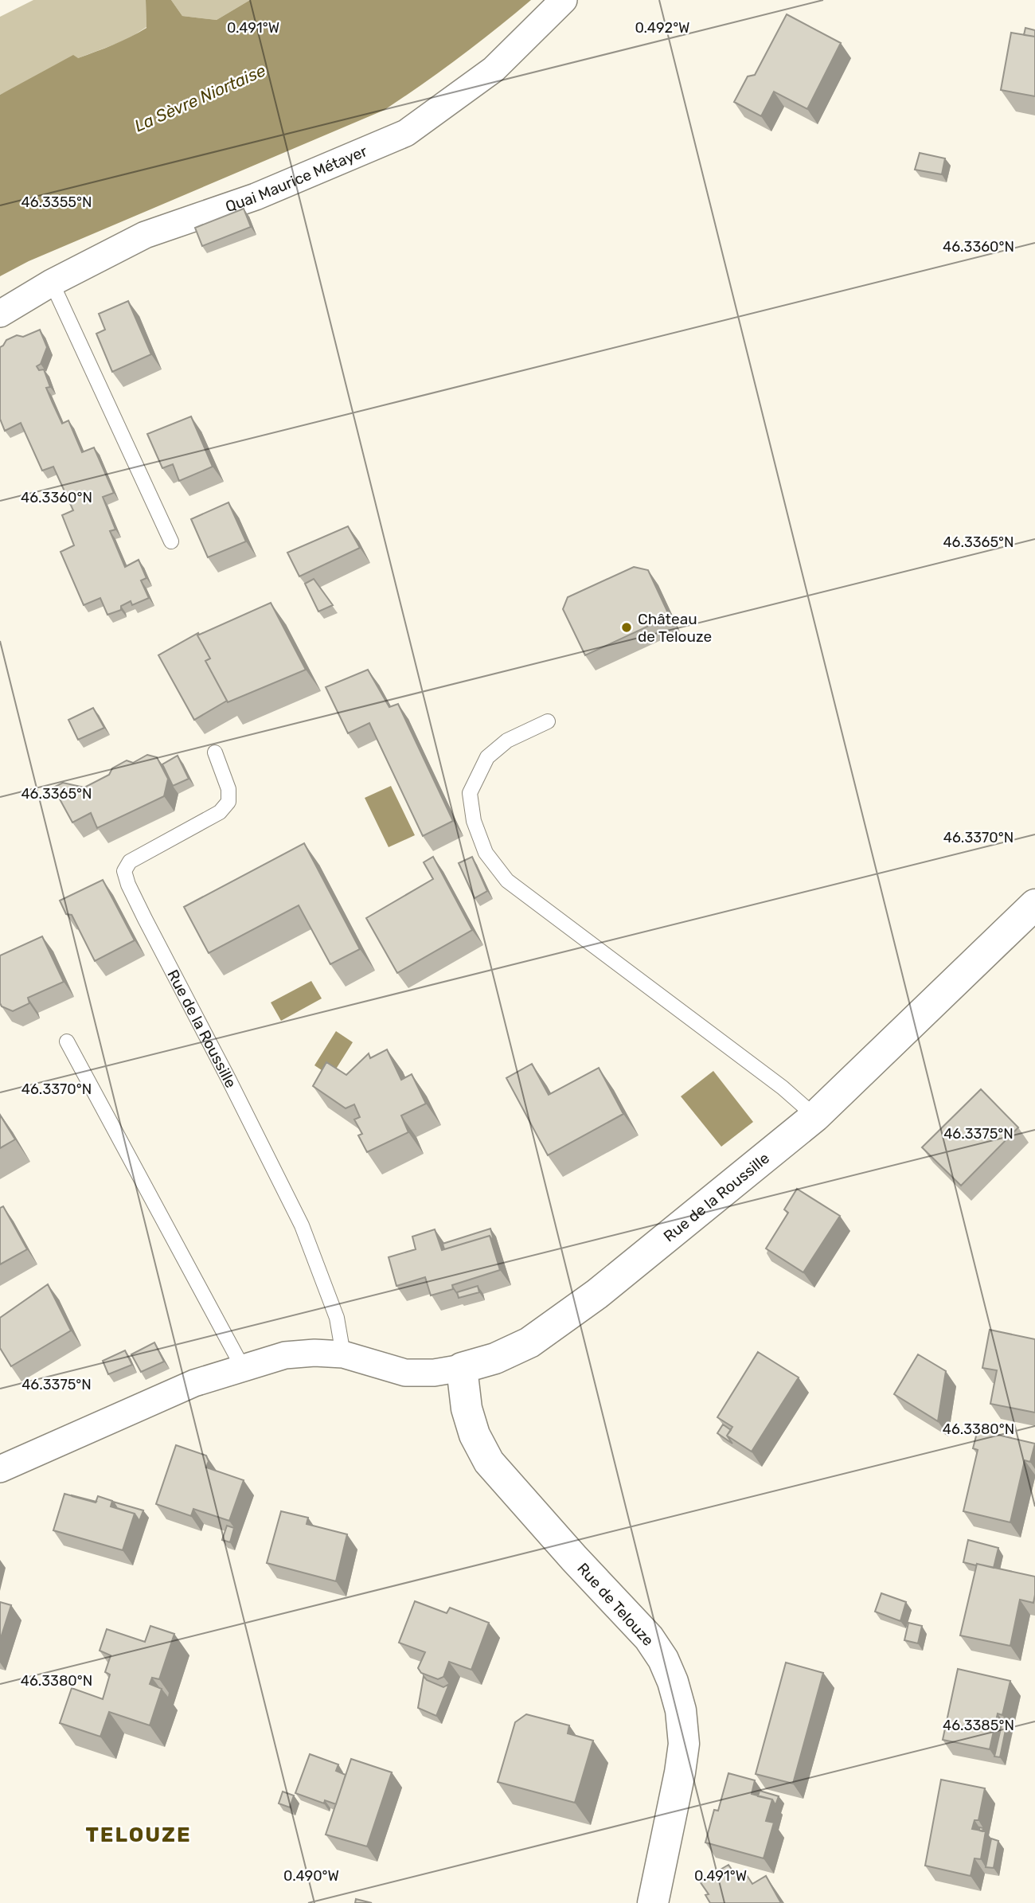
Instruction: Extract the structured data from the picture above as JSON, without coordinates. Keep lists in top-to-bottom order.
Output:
{
  "streets": {
    "street": ["Quai Maurice Métayer", "Rue de la Roussille", "Rue de Telouze"]
  },
  "crossings": [
    ["Rue de la Roussille", "Rue de Telouze"]
  ],
  "districts": ["TELOUZE"],
  "water": ["La Sèvre Niortaise"],
  "places": ["Château de Telouze"],
  "coordinates": [
    "0.491°W",
    "0.492°W",
    "46.3355°N",
    "46.3360°N",
    "46.3365°N",
    "46.3370°N",
    "46.3375°N",
    "46.3380°N",
    "46.3385°N",
    "0.490°W"
  ]
}
